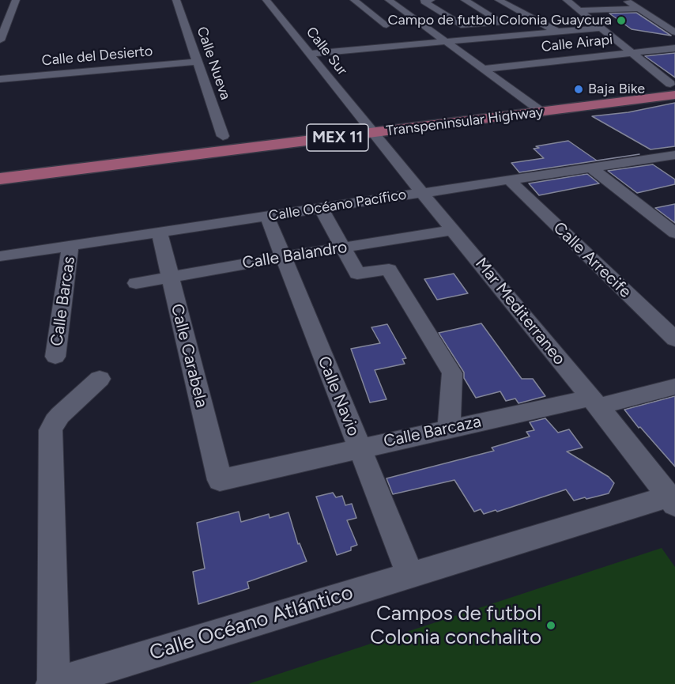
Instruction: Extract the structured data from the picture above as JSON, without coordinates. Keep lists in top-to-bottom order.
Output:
{
  "streets": {
    "main road": ["Transpeninsular Highway", "MEX 11"],
    "street": [
      "Calle Airapi",
      "Calle Sur",
      "Calle del Desierto",
      "Calle Nueva",
      "Calle Océano Pacífico",
      "Calle Balandro",
      "Calle Arrecife",
      "Calle Barcas",
      "Mar Mediterraneo",
      "Calle Carabela",
      "Calle Navio",
      "Calle Barcaza",
      "Calle Océano Atlántico"
    ]
  },
  "crossings": [
    ["Calle Sur", "Transpeninsular Highway"],
    ["Calle Sur", "Mar Mediterraneo"],
    ["Calle del Desierto", "Calle Nueva"],
    ["Calle Nueva", "Transpeninsular Highway"],
    ["Transpeninsular Highway", "Mar Mediterraneo"],
    ["Calle Océano Pacífico", "Calle Arrecife"],
    ["Calle Océano Pacífico", "Calle Barcas"],
    ["Calle Océano Pacífico", "Mar Mediterraneo"],
    ["Calle Océano Pacífico", "Calle Carabela"],
    ["Calle Océano Pacífico", "Calle Navio"],
    ["Calle Balandro", "Mar Mediterraneo"],
    ["Calle Balandro", "Calle Carabela"],
    ["Calle Balandro", "Calle Navio"],
    ["Mar Mediterraneo", "Calle Barcaza"],
    ["Mar Mediterraneo", "Calle Océano Atlántico"],
    ["Calle Carabela", "Calle Barcaza"],
    ["Calle Navio", "Calle Barcaza"],
    ["Calle Navio", "Calle Océano Atlántico"]
  ],
  "places": ["Campo de futbol Colonia Guaycura", "Baja Bike", "Campos de futbol Colonia conchalito"]
}
